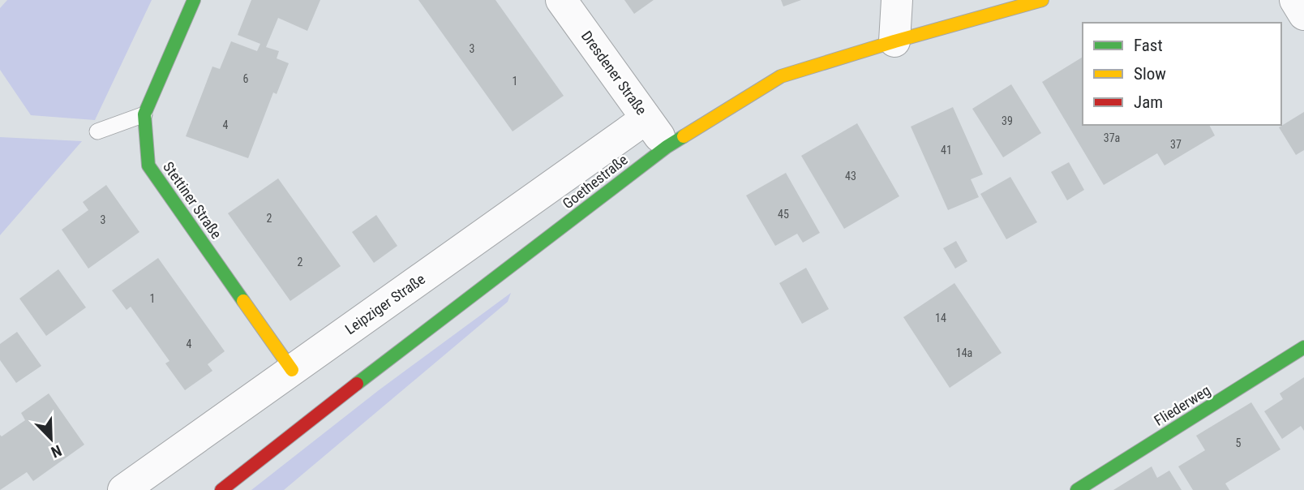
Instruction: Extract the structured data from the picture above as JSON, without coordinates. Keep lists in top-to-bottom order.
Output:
{
  "streets": {
    "street": [
      "Dresdener Straße",
      "Goethestraße",
      "Stettiner Straße",
      "Leipziger Straße",
      "Fliederweg"
    ]
  },
  "crossings": [
    ["Dresdener Straße", "Goethestraße"],
    ["Dresdener Straße", "Leipziger Straße"],
    ["Stettiner Straße", "Leipziger Straße"]
  ],
  "house_numbers": [
    "3",
    "6",
    "1",
    "39",
    "4",
    "37a",
    "37",
    "41",
    "43",
    "45",
    "2",
    "3",
    "2",
    "1",
    "14",
    "4",
    "14a",
    "5"
  ],
  "legend": ["Fast", "Slow", "Jam"],
  "north": "bottom right"
}
